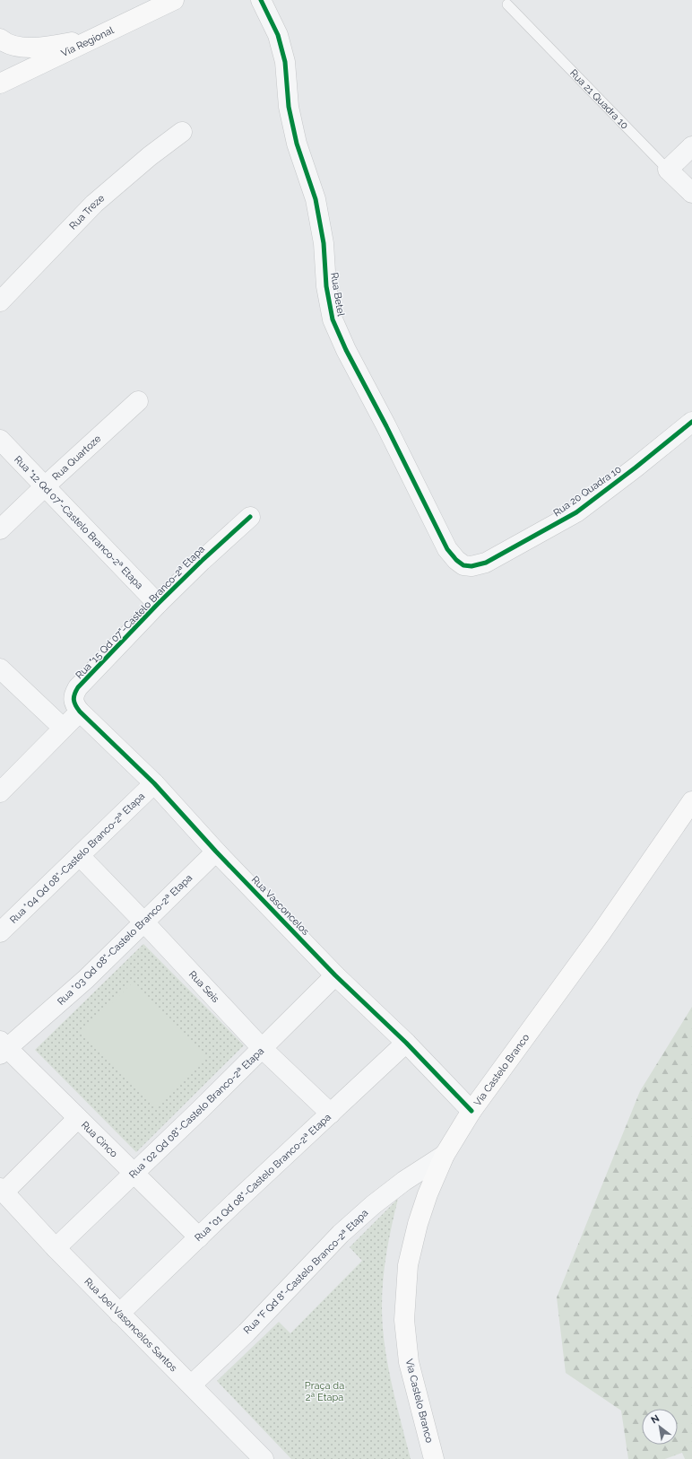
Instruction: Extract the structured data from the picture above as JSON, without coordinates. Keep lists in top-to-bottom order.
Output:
{
  "streets": {
    "main road": ["Via Regional", "Via Castelo Branco"],
    "street": [
      "Rua 21 Quadra 10",
      "Rua Treze",
      "Rua Betel",
      "Rua Quartoze",
      "Rua 20 Quadra 10",
      "Rua \"12 Qd 07\"-Castelo Branco-2ª Etapa",
      "Rua \"15 Qd 07\"-Castelo Branco-2ª Etapa",
      "Rua \"04 Qd 08\"-Castelo Branco-2ª Etapa",
      "Rua Vasconcelos",
      "Rua \"03 Qd 08\"-Castelo Branco-2ª Etapa",
      "Rua Seis",
      "Rua \"02 Qd 08\"-Castelo Branco-2ª Etapa",
      "Rua Cinco",
      "Rua \"01 Qd 08\"-Castelo Branco-2ª Etapa",
      "Rua \"F Qd 8\"-Castelo Branco-2ª Etapa",
      "Rua Joel Vasoncelos Santos"
    ]
  },
  "crossings": [
    ["Rua Betel", "Rua 20 Quadra 10"],
    ["Rua Quartoze", "Rua \"12 Qd 07\"-Castelo Branco-2ª Etapa"],
    ["Rua \"12 Qd 07\"-Castelo Branco-2ª Etapa", "Rua \"15 Qd 07\"-Castelo Branco-2ª Etapa"],
    ["Rua \"15 Qd 07\"-Castelo Branco-2ª Etapa", "Rua Vasconcelos"],
    ["Rua \"04 Qd 08\"-Castelo Branco-2ª Etapa", "Rua Vasconcelos"],
    ["Rua \"04 Qd 08\"-Castelo Branco-2ª Etapa", "Rua Seis"],
    ["Rua Vasconcelos", "Rua \"03 Qd 08\"-Castelo Branco-2ª Etapa"],
    ["Rua Vasconcelos", "Via Castelo Branco"],
    ["Rua Vasconcelos", "Rua \"02 Qd 08\"-Castelo Branco-2ª Etapa"],
    ["Rua Vasconcelos", "Rua \"01 Qd 08\"-Castelo Branco-2ª Etapa"],
    ["Rua \"03 Qd 08\"-Castelo Branco-2ª Etapa", "Rua Seis"],
    ["Rua \"03 Qd 08\"-Castelo Branco-2ª Etapa", "Rua Cinco"],
    ["Rua Seis", "Rua \"02 Qd 08\"-Castelo Branco-2ª Etapa"],
    ["Rua Seis", "Rua \"01 Qd 08\"-Castelo Branco-2ª Etapa"],
    ["Via Castelo Branco", "Rua \"F Qd 8\"-Castelo Branco-2ª Etapa"],
    ["Rua \"02 Qd 08\"-Castelo Branco-2ª Etapa", "Rua Cinco"],
    ["Rua \"02 Qd 08\"-Castelo Branco-2ª Etapa", "Rua Joel Vasoncelos Santos"],
    ["Rua Cinco", "Rua \"01 Qd 08\"-Castelo Branco-2ª Etapa"],
    ["Rua \"01 Qd 08\"-Castelo Branco-2ª Etapa", "Rua Joel Vasoncelos Santos"],
    ["Rua \"F Qd 8\"-Castelo Branco-2ª Etapa", "Rua Joel Vasoncelos Santos"]
  ],
  "parks": ["Praça da 2ª Etapa"],
  "north": "top left"
}
